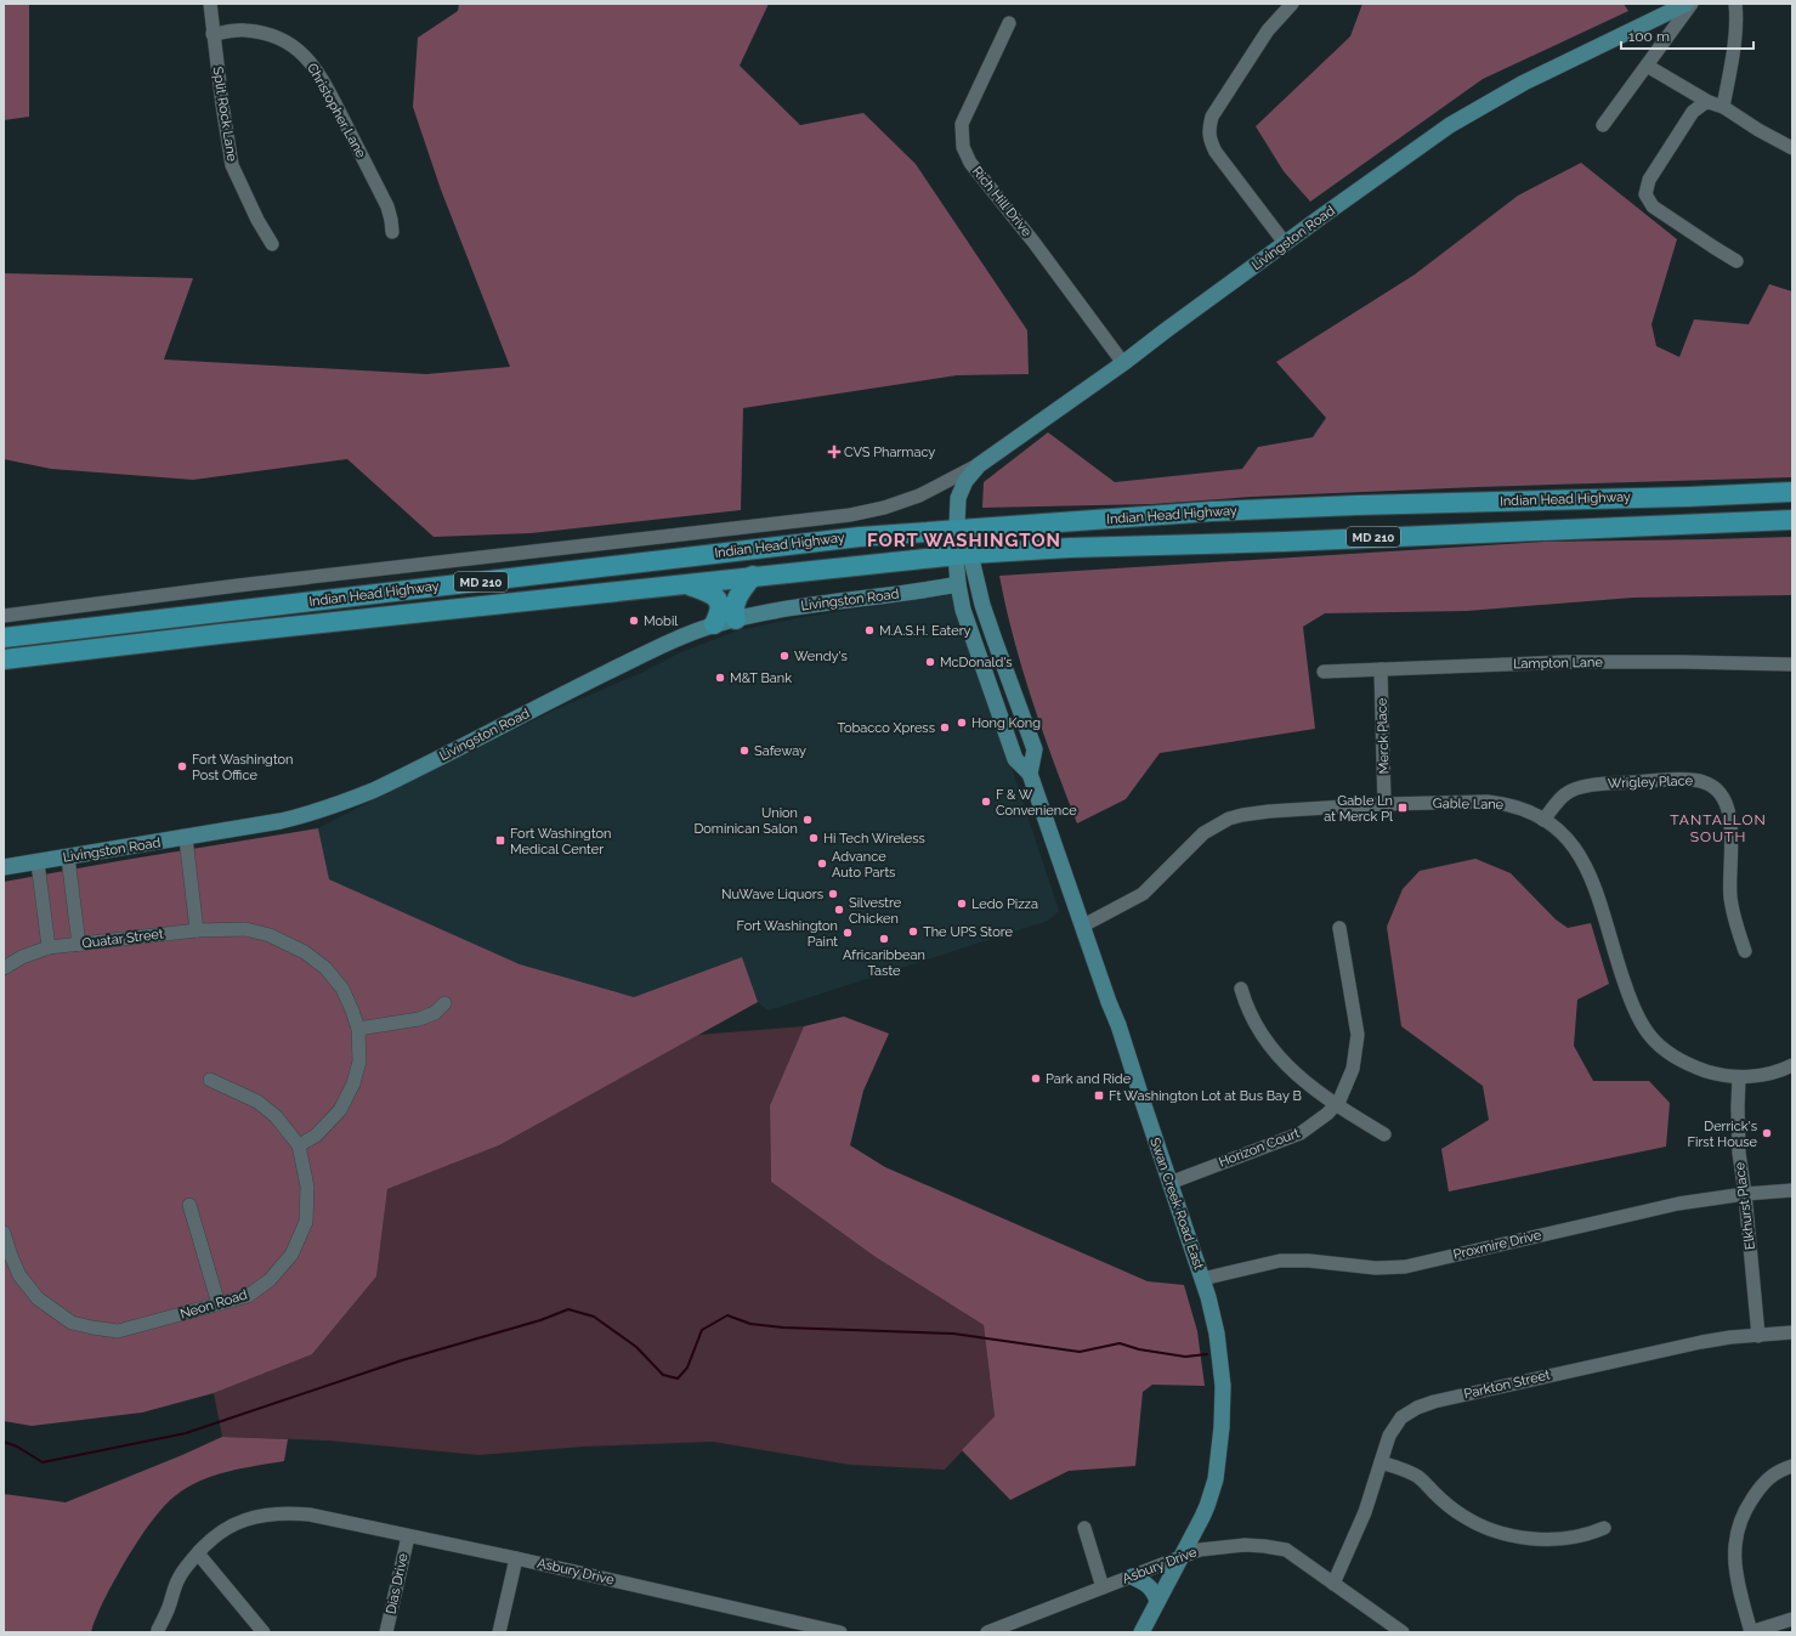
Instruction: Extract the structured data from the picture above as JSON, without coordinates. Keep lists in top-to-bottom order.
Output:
{
  "streets": {
    "highway": ["Indian Head Highway", "MD 210"],
    "main road": ["Livingston Road", "Swan Creek Road East"],
    "street": [
      "Christopher Lane",
      "Split Rock Lane",
      "Rich Hill Drive",
      "Lampton Lane",
      "Merck Place",
      "Wrigley Place",
      "Gable Lane",
      "Quatar Street",
      "Horizon Court",
      "Elkhurst Place",
      "Proxmire Drive",
      "Neon Road",
      "Parkton Street",
      "Asbury Drive",
      "Dias Drive"
    ]
  },
  "crossings": [
    ["Christopher Lane", "Split Rock Lane"],
    ["Rich Hill Drive", "Livingston Road"],
    ["Livingston Road", "Indian Head Highway"],
    ["Livingston Road", "Swan Creek Road East"],
    ["Indian Head Highway", "Swan Creek Road East"],
    ["Lampton Lane", "Merck Place"],
    ["Merck Place", "Gable Lane"],
    ["Wrigley Place", "Gable Lane"],
    ["Gable Lane", "Swan Creek Road East"],
    ["Gable Lane", "Elkhurst Place"],
    ["Quatar Street", "Neon Road"],
    ["Horizon Court", "Swan Creek Road East"],
    ["Swan Creek Road East", "Proxmire Drive"],
    ["Swan Creek Road East", "Asbury Drive"],
    ["Elkhurst Place", "Proxmire Drive"],
    ["Elkhurst Place", "Parkton Street"],
    ["Parkton Street", "Asbury Drive"],
    ["Asbury Drive", "Dias Drive"]
  ],
  "districts": ["FORT WASHINGTON", "TANTALLON SOUTH"],
  "places": {
    "health": ["CVS Pharmacy"],
    "other": [
      "Mobil",
      "M.A.S.H. Eatery",
      "Wendy's",
      "McDonald's",
      "M&T Bank",
      "Hong Kong",
      "Tobacco Xpress",
      "Safeway",
      "Fort Washington Post Office",
      "F & W Convenience",
      "Union Dominican Salon",
      "Hi Tech Wireless",
      "Advance Auto Parts",
      "NuWave Liquors",
      "Ledo Pizza",
      "Silvestre Chicken",
      "The UPS Store",
      "Fort Washington Paint",
      "Africaribbean Taste",
      "Park and Ride",
      "Derrick's First House"
    ],
    "transit": ["Gable Ln at Merck Pl", "Fort Washington Medical Center", "Ft Washington Lot at Bus Bay B"]
  },
  "scale_bar": "100 m"
}
